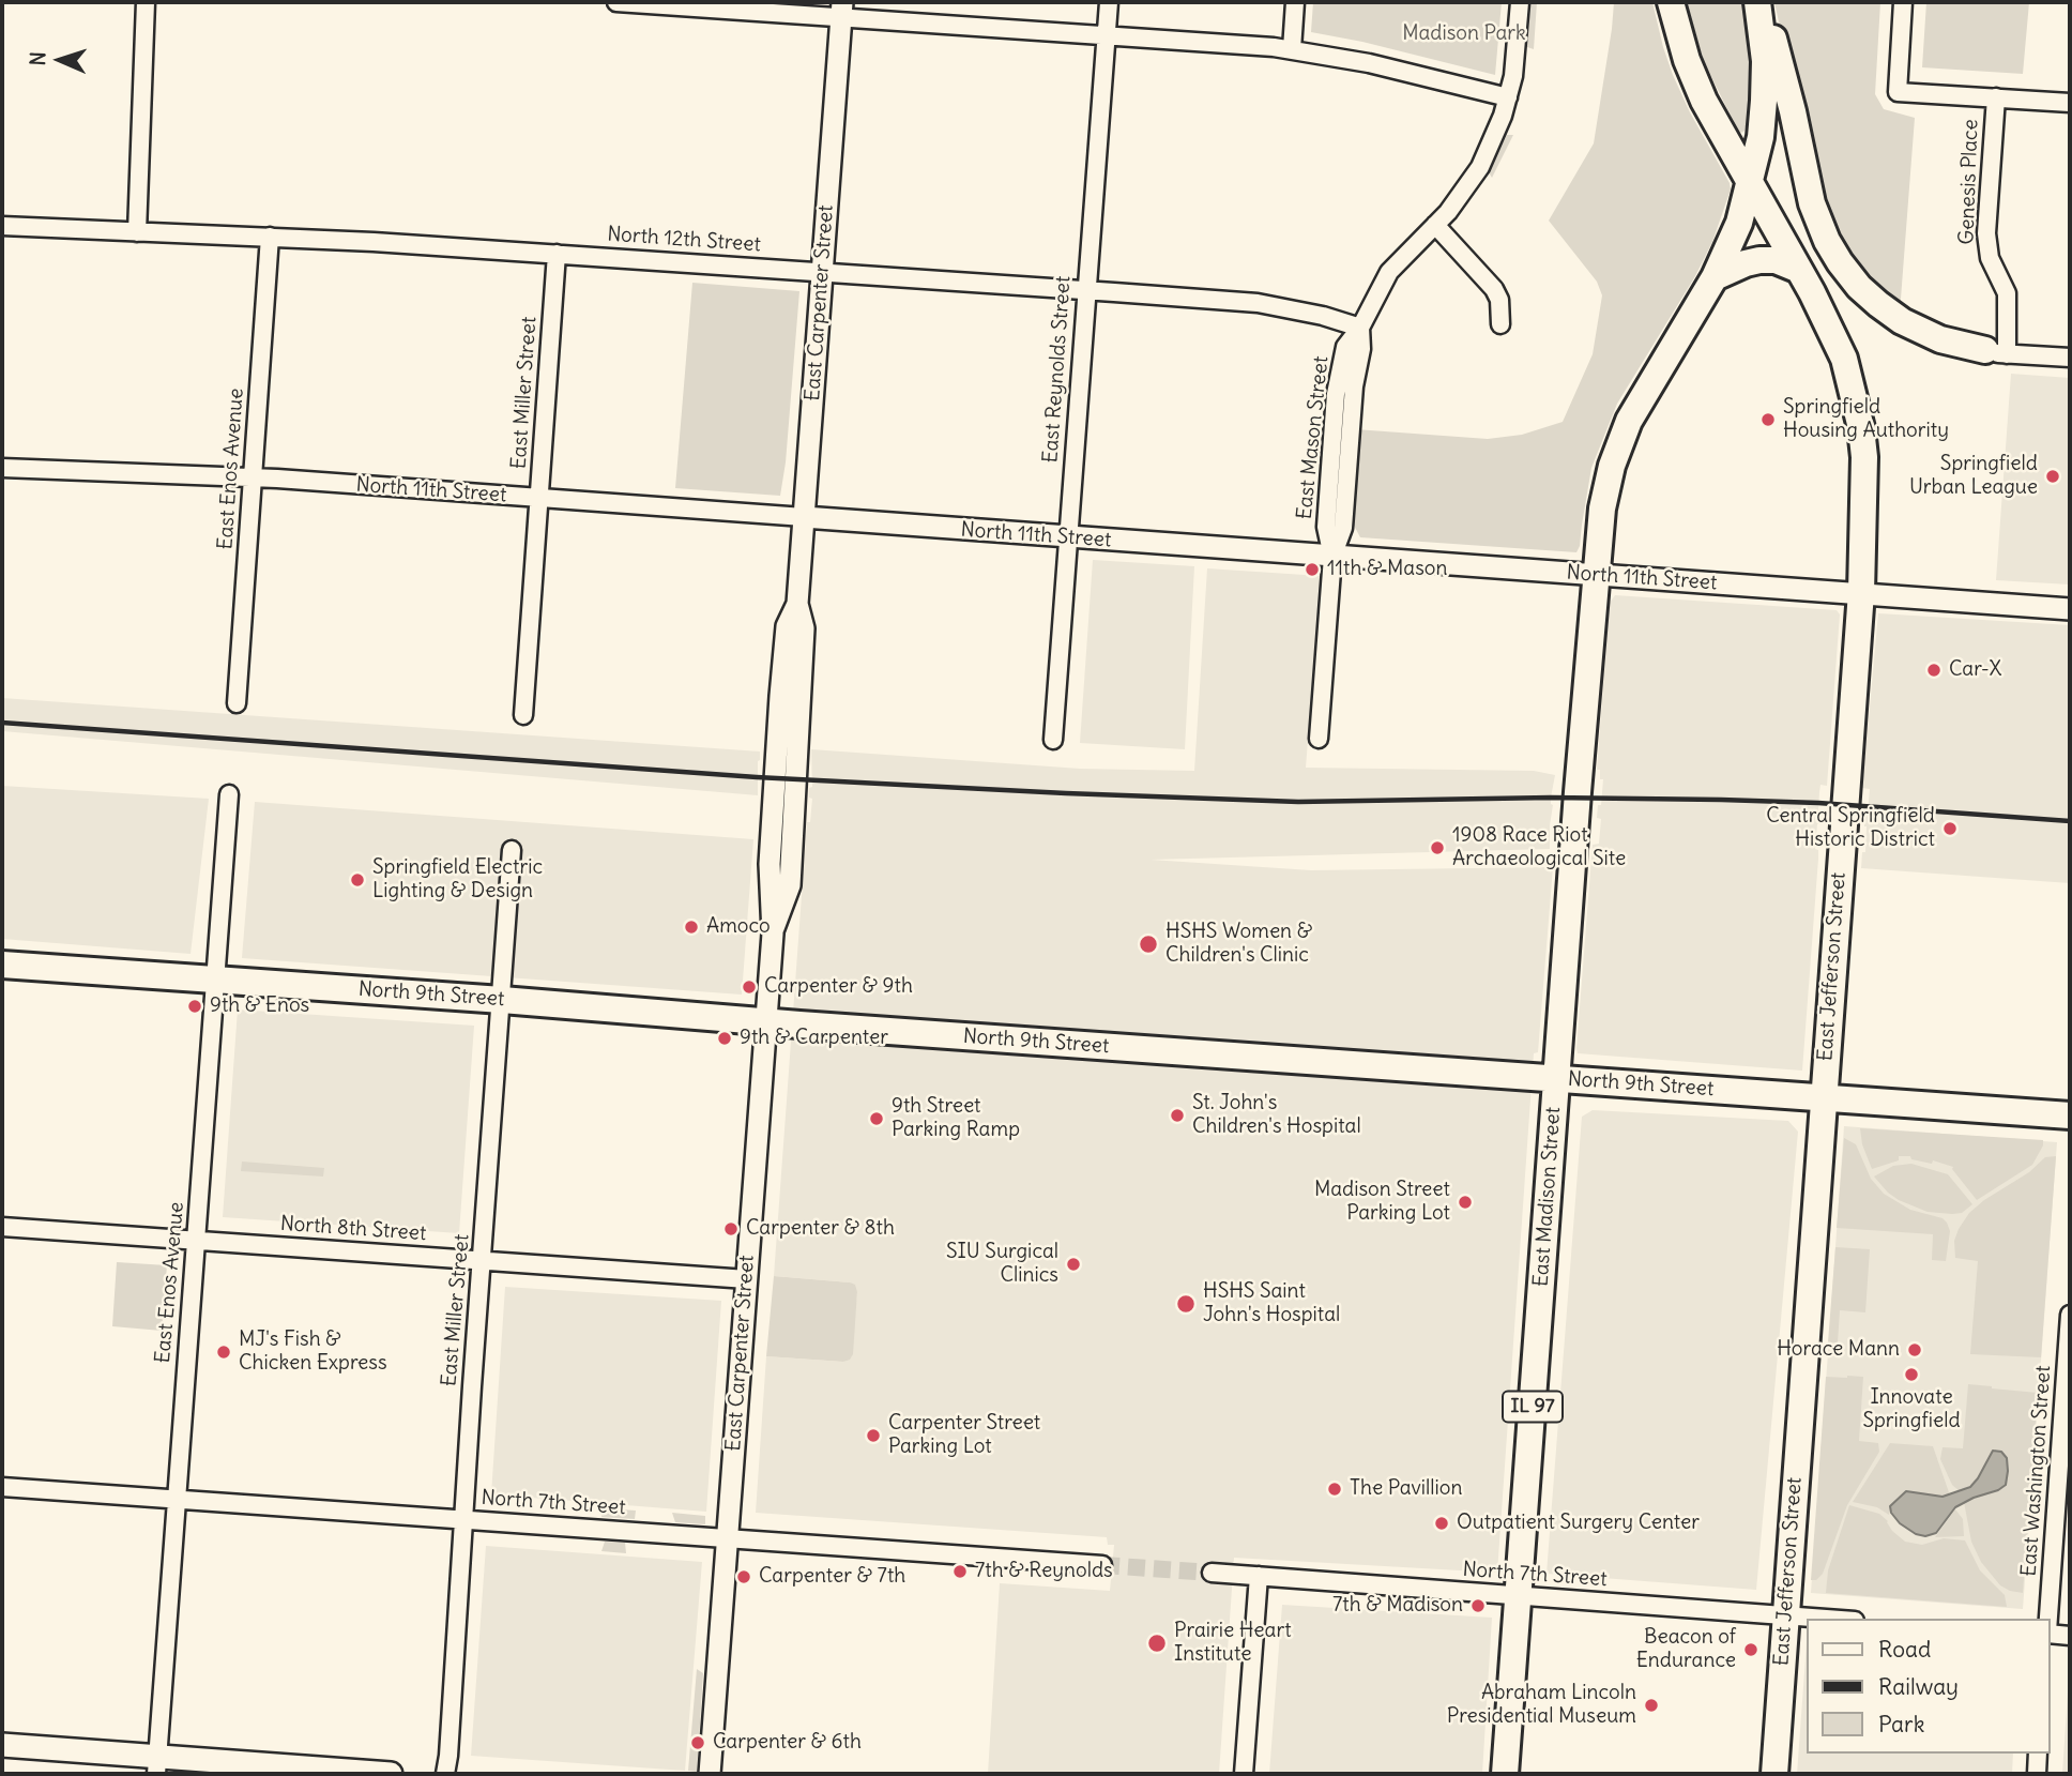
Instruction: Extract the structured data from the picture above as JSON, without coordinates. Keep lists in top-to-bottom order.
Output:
{
  "streets": {
    "main road": [
      "East Jefferson Street",
      "North 9th Street",
      "East Madison Street",
      "IL 97"
    ],
    "street": [
      "Genesis Place",
      "North 12th Street",
      "East Carpenter Street",
      "East Reynolds Street",
      "East Miller Street",
      "East Mason Street",
      "East Enos Avenue",
      "North 11th Street",
      "North 8th Street",
      "East Washington Street",
      "North 7th Street"
    ]
  },
  "crossings": [
    ["North 12th Street", "East Carpenter Street"],
    ["North 12th Street", "East Reynolds Street"],
    ["North 12th Street", "East Miller Street"],
    ["North 12th Street", "East Mason Street"],
    ["North 12th Street", "East Enos Avenue"],
    ["East Carpenter Street", "North 11th Street"],
    ["East Carpenter Street", "North 9th Street"],
    ["East Carpenter Street", "North 8th Street"],
    ["East Carpenter Street", "North 7th Street"],
    ["East Reynolds Street", "North 11th Street"],
    ["East Miller Street", "North 11th Street"],
    ["East Miller Street", "North 9th Street"],
    ["East Miller Street", "North 8th Street"],
    ["East Miller Street", "North 7th Street"],
    ["East Mason Street", "North 11th Street"],
    ["East Enos Avenue", "North 11th Street"],
    ["East Enos Avenue", "North 9th Street"],
    ["East Enos Avenue", "North 8th Street"],
    ["East Enos Avenue", "North 7th Street"],
    ["North 11th Street", "East Jefferson Street"],
    ["North 11th Street", "East Madison Street"],
    ["East Jefferson Street", "North 9th Street"],
    ["East Jefferson Street", "East Madison Street"],
    ["East Jefferson Street", "North 7th Street"],
    ["North 9th Street", "East Madison Street"],
    ["East Madison Street", "North 7th Street"]
  ],
  "parks": ["Madison Park"],
  "places": [
    "Springfield Housing Authority",
    "Springfield Urban League",
    "11th & Mason",
    "Car-X",
    "Central Springfield Historic District",
    "1908 Race Riot Archaeological Site",
    "Springfield Electric Lighting & Design",
    "Amoco",
    "HSHS Women & Children's Clinic",
    "Carpenter & 9th",
    "9th & Enos",
    "9th & Carpenter",
    "St. John's Children's Hospital",
    "9th Street Parking Ramp",
    "Madison Street Parking Lot",
    "Carpenter & 8th",
    "SIU Surgical Clinics",
    "HSHS Saint John's Hospital",
    "Horace Mann",
    "MJ's Fish & Chicken Express",
    "Innovate Springfield",
    "Carpenter Street Parking Lot",
    "The Pavillion",
    "Outpatient Surgery Center",
    "7th & Reynolds",
    "Carpenter & 7th",
    "7th & Madison",
    "Prairie Heart Institute",
    "Beacon of Endurance",
    "Abraham Lincoln Presidential Museum",
    "Carpenter & 6th"
  ],
  "legend": ["Road", "Railway", "Park"],
  "north": "left"
}
